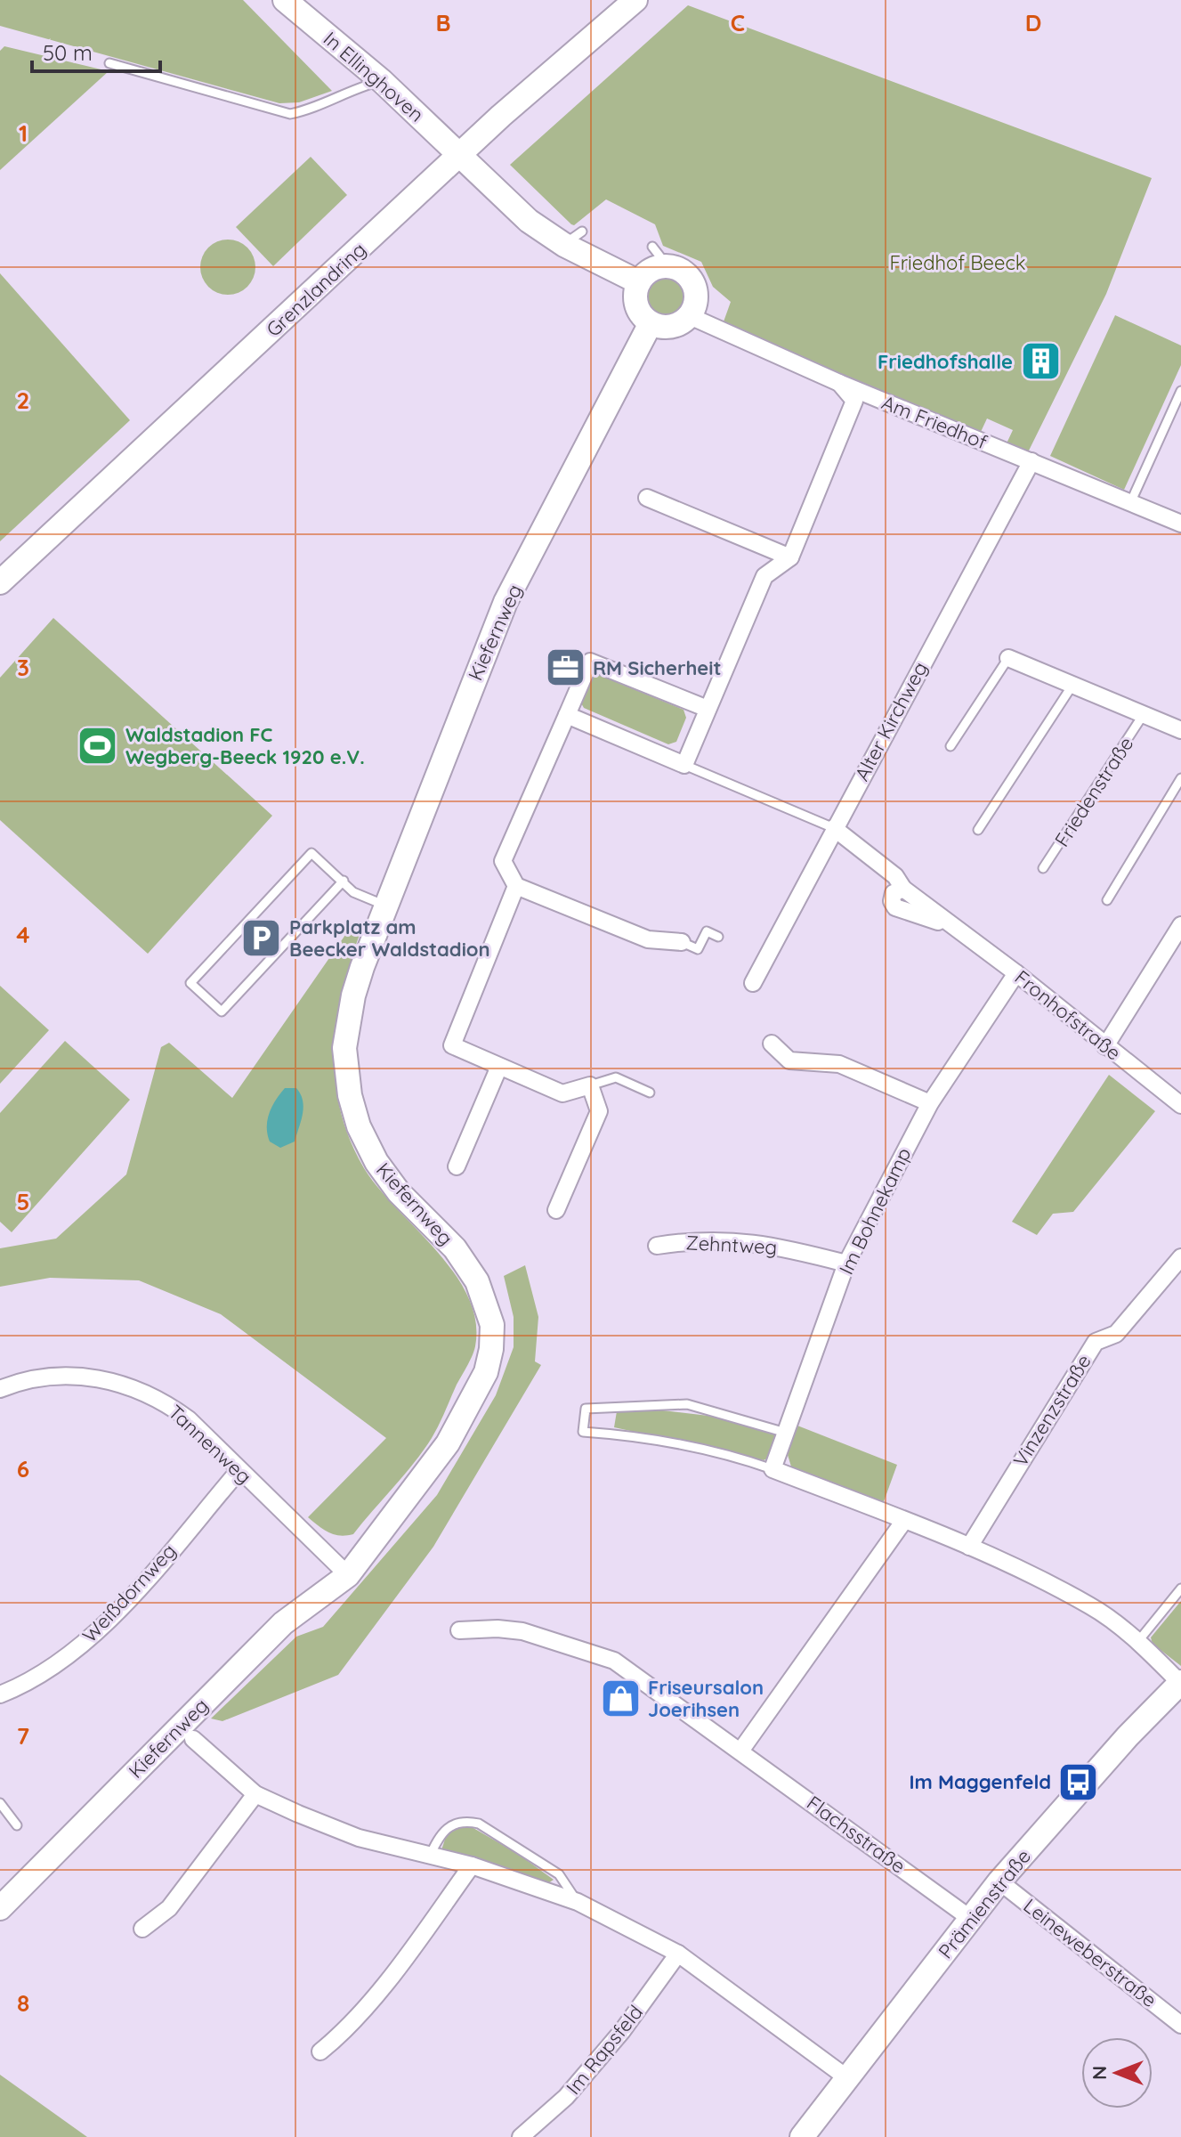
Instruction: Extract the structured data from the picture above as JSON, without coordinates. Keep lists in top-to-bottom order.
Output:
{
  "streets": {
    "street": [
      "In Ellinghoven",
      "Grenzlandring",
      "Am Friedhof",
      "Kiefernweg",
      "Alter Kirchweg",
      "Friedenstraße",
      "Fronhofstraße",
      "Im Bohnekamp",
      "Zehntweg",
      "Vinzenzstraße",
      "Tannenweg",
      "Weißdornweg",
      "Flachsstraße",
      "Prämienstraße",
      "Leineweberstraße",
      "Im Rapsfeld"
    ]
  },
  "crossings": [
    ["In Ellinghoven", "Grenzlandring"],
    ["Am Friedhof", "Kiefernweg"],
    ["Am Friedhof", "Alter Kirchweg"],
    ["Kiefernweg", "Tannenweg"],
    ["Alter Kirchweg", "Fronhofstraße"],
    ["Fronhofstraße", "Im Bohnekamp"],
    ["Im Bohnekamp", "Zehntweg"],
    ["Tannenweg", "Weißdornweg"],
    ["Flachsstraße", "Prämienstraße"],
    ["Prämienstraße", "Leineweberstraße"]
  ],
  "parks": ["Friedhof Beeck"],
  "places": {
    "building": ["Friedhofshalle"],
    "office": ["RM Sicherheit"],
    "sports": ["Waldstadion FC Wegberg-Beeck 1920 e.V."],
    "parking": ["Parkplatz am Beecker Waldstadion"],
    "shop": ["Friseursalon Joerihsen"],
    "bus stop": ["Im Maggenfeld"]
  },
  "scale_bar": "50 m",
  "north": "left",
  "grid": {
    "columns": ["B", "C", "D"],
    "rows": [
      "1",
      "2",
      "3",
      "4",
      "5",
      "6",
      "7",
      "8"
    ]
  }
}
